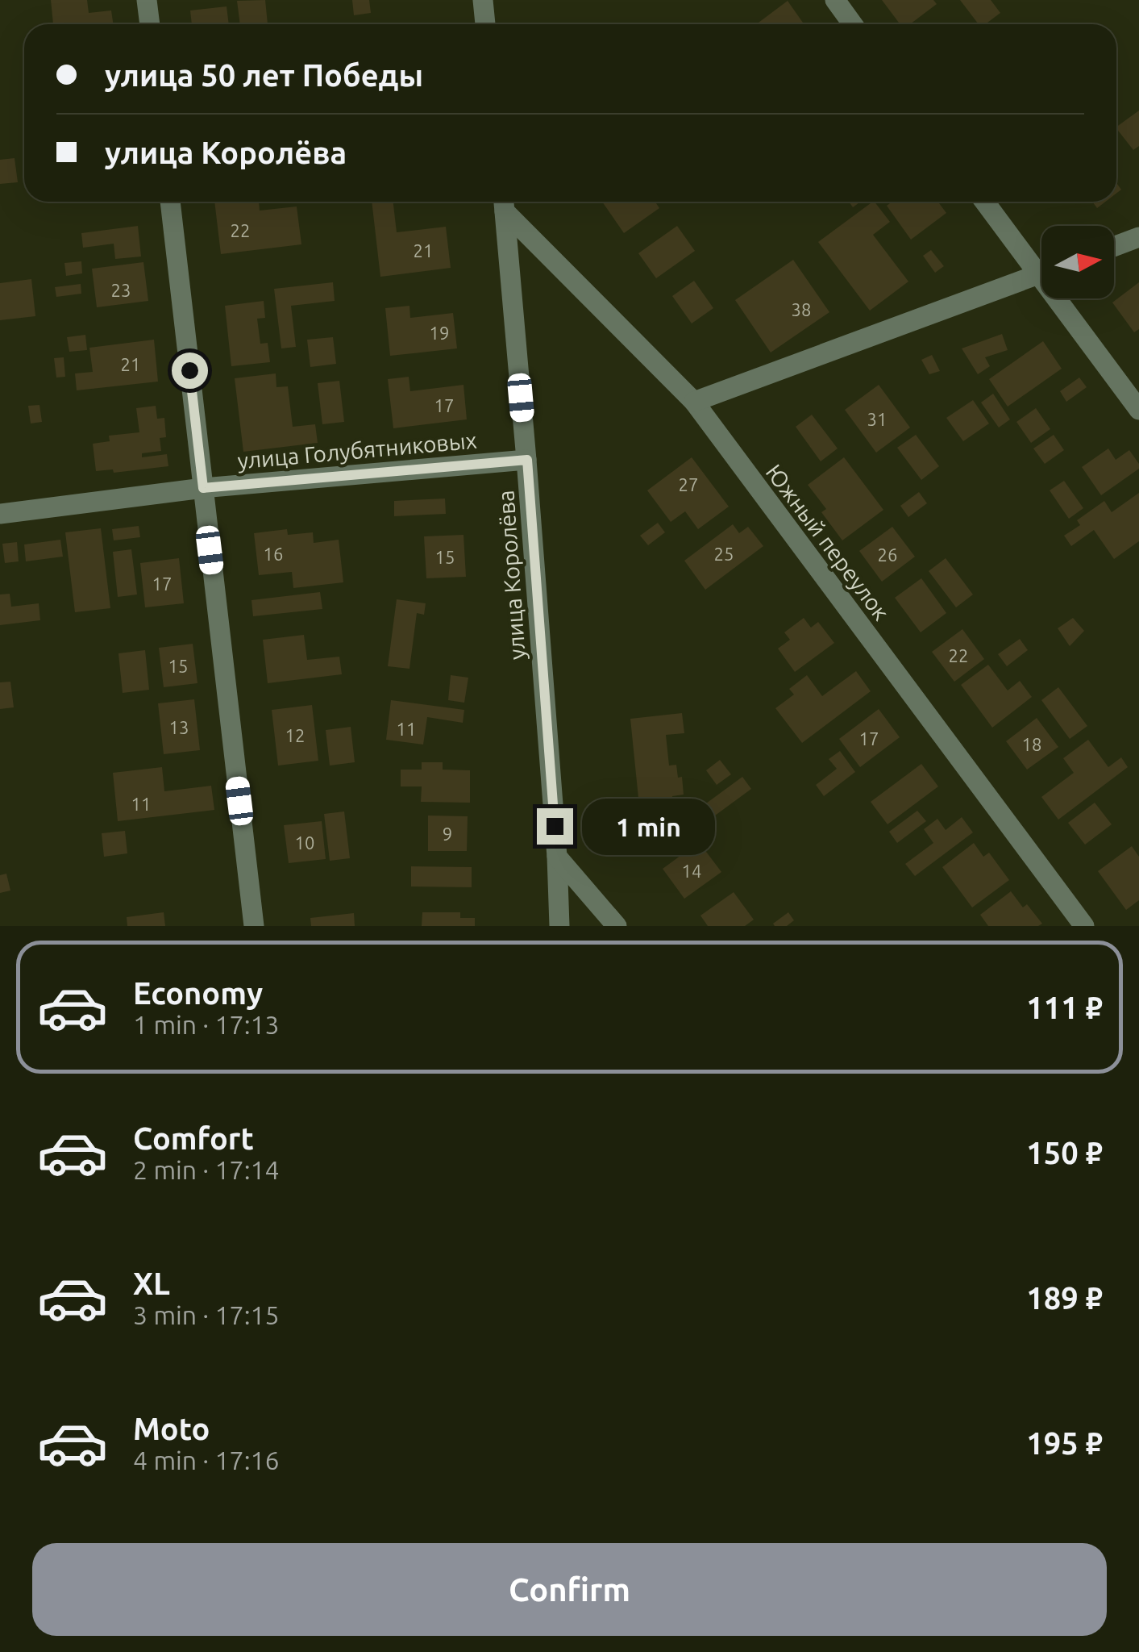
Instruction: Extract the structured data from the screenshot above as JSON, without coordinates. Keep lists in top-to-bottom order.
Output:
{
  "streets": {
    "street": ["улица Голубятниковых", "Южный переулок", "улица Королёва"]
  },
  "crossings": [
    ["улица Голубятниковых", "улица Королёва"],
    ["Южный переулок", "улица Королёва"]
  ],
  "house_numbers": [
    "22",
    "21",
    "23",
    "38",
    "19",
    "21",
    "17",
    "31",
    "27",
    "16",
    "25",
    "26",
    "15",
    "17",
    "22",
    "15",
    "13",
    "11",
    "12",
    "17",
    "18",
    "11",
    "9",
    "10",
    "14"
  ],
  "north": "right",
  "page": {
    "banner": ["улица 50 лет Победы", "улица Королёва"],
    "bubble": "1 min",
    "list": [
      {
        "name": "Economy",
        "note": "1 min · 17:13",
        "value": "111 ₽"
      },
      {
        "name": "Comfort",
        "note": "2 min · 17:14",
        "value": "150 ₽"
      },
      {
        "name": "XL",
        "note": "3 min · 17:15",
        "value": "189 ₽"
      },
      {
        "name": "Moto",
        "note": "4 min · 17:16",
        "value": "195 ₽"
      }
    ],
    "buttons": "Confirm"
  }
}
